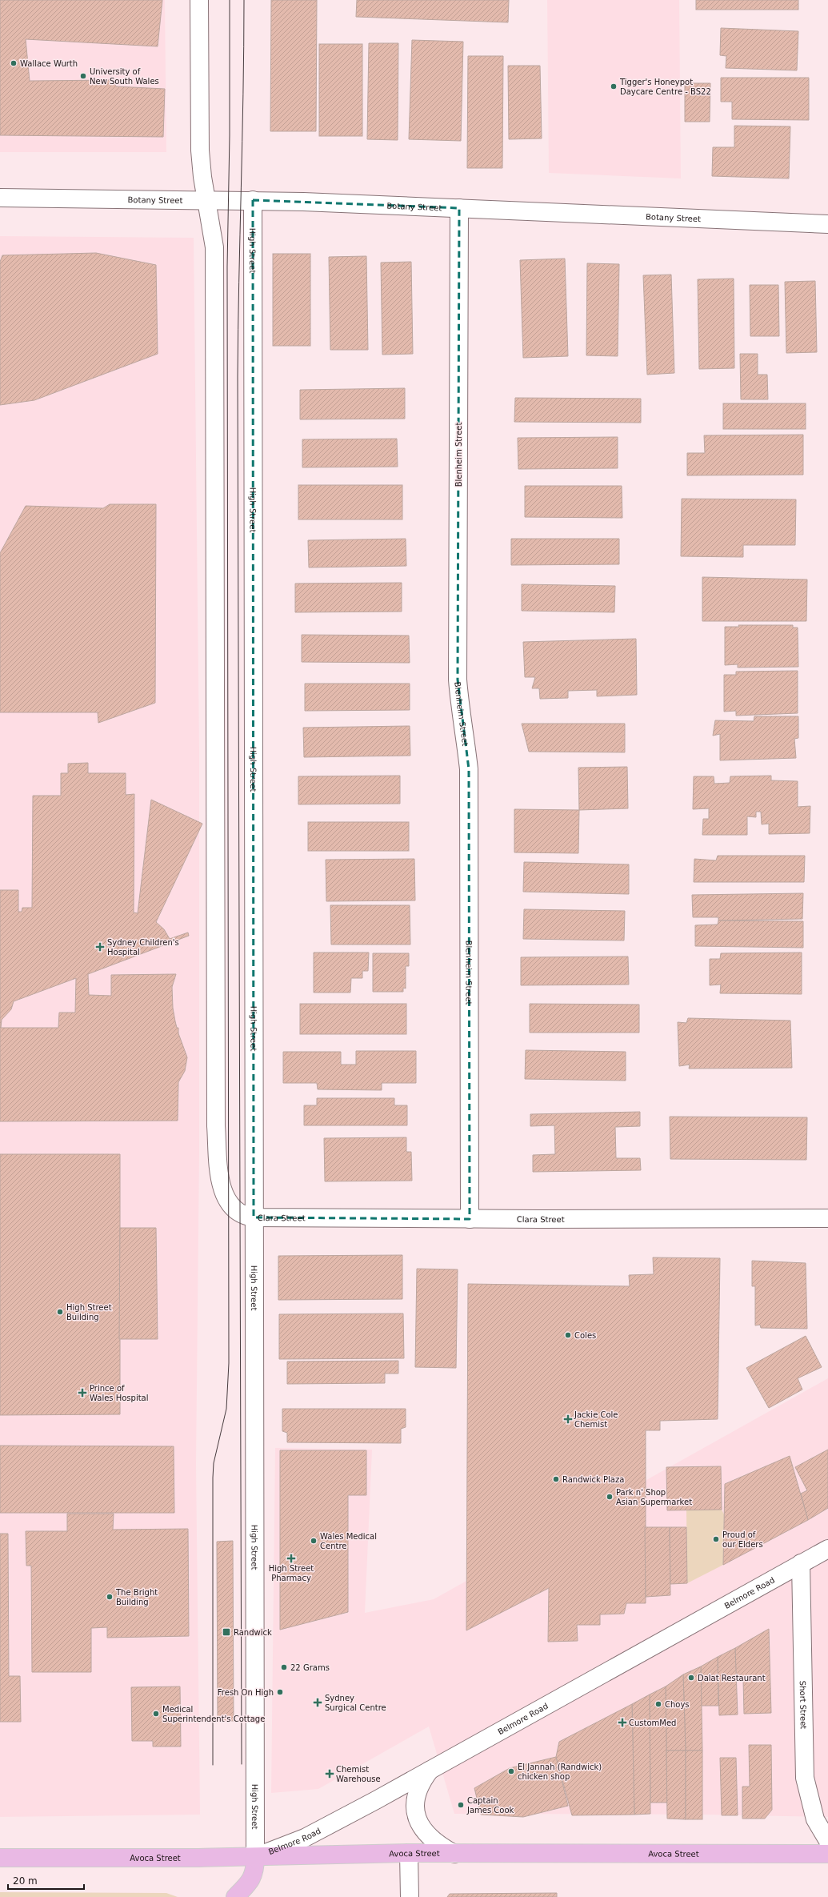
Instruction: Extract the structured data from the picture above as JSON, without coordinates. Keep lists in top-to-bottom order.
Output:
{
  "streets": {
    "main road": ["Avoca Street"],
    "street": [
      "Botany Street",
      "High Street",
      "Blenheim Street",
      "Clara Street",
      "Belmore Road",
      "Short Street"
    ]
  },
  "crossings": [
    ["Botany Street", "High Street"],
    ["Botany Street", "Blenheim Street"],
    ["High Street", "Clara Street"],
    ["High Street", "Belmore Road"],
    ["High Street", "Avoca Street"],
    ["Blenheim Street", "Clara Street"],
    ["Belmore Road", "Short Street"],
    ["Belmore Road", "Avoca Street"]
  ],
  "places": {
    "other": [
      "Wallace Wurth",
      "University of New South Wales",
      "Tigger's Honeypot Daycare Centre - BS22",
      "High Street Building",
      "Coles",
      "Randwick Plaza",
      "Park n' Shop Asian Supermarket",
      "Proud of our Elders",
      "Wales Medical Centre",
      "The Bright Building",
      "22 Grams",
      "Dalat Restaurant",
      "Fresh On High",
      "Choys",
      "Medical Superintendent's Cottage",
      "El Jannah (Randwick) chicken shop",
      "Captain James Cook"
    ],
    "health": [
      "Sydney Children's Hospital",
      "Prince of Wales Hospital",
      "Jackie Cole Chemist",
      "High Street Pharmacy",
      "Sydney Surgical Centre",
      "CustomMed",
      "Chemist Warehouse"
    ],
    "transit": ["Randwick"]
  },
  "scale_bar": "20 m"
}
